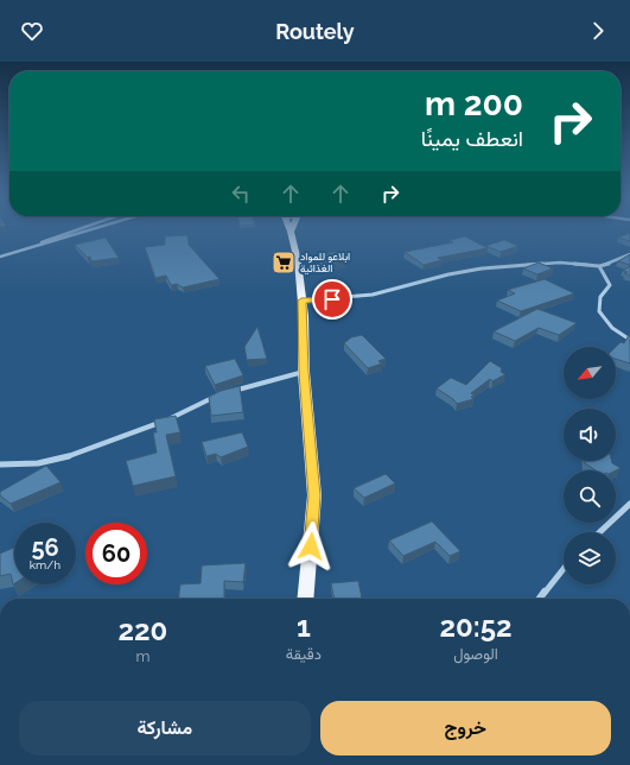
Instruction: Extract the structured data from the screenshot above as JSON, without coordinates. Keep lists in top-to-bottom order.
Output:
{
  "places": {
    "supermarket": ["ابلاعو للمواد الغذائية"]
  },
  "north": "bottom left",
  "page": {
    "header": "Routely",
    "turn": ["200 m", "انعطف يمينًا"],
    "speed": "56 km/h",
    "limit": "60",
    "eta": [
      "20:52",
      "الوصول",
      "1",
      "دقيقة",
      "220",
      "m"
    ],
    "buttons": ["خروج", "مشاركة"]
  }
}
